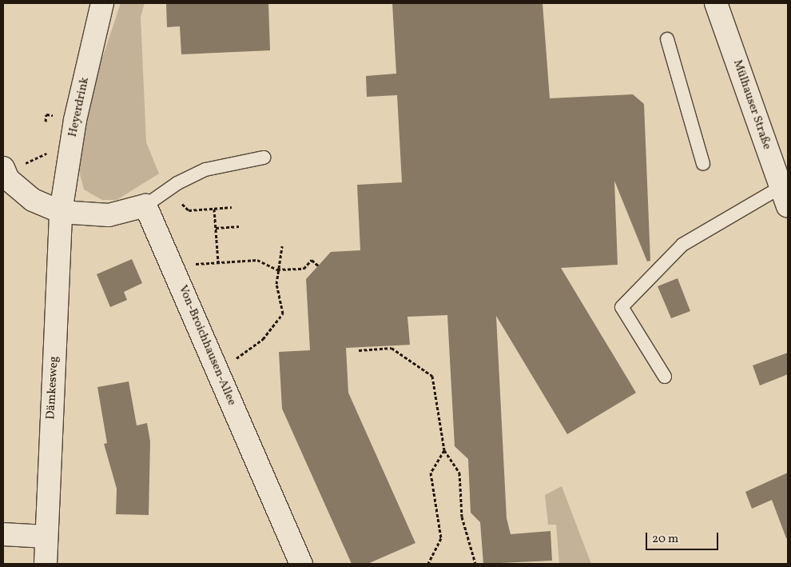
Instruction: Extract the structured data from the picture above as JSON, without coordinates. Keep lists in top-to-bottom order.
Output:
{
  "streets": {
    "street": [
      "Mülhauser Straße",
      "Heyerdrink",
      "Von-Broichhausen-Allee",
      "Dämkesweg"
    ]
  },
  "crossings": [
    ["Heyerdrink", "Dämkesweg"]
  ],
  "scale_bar": "20 m"
}
